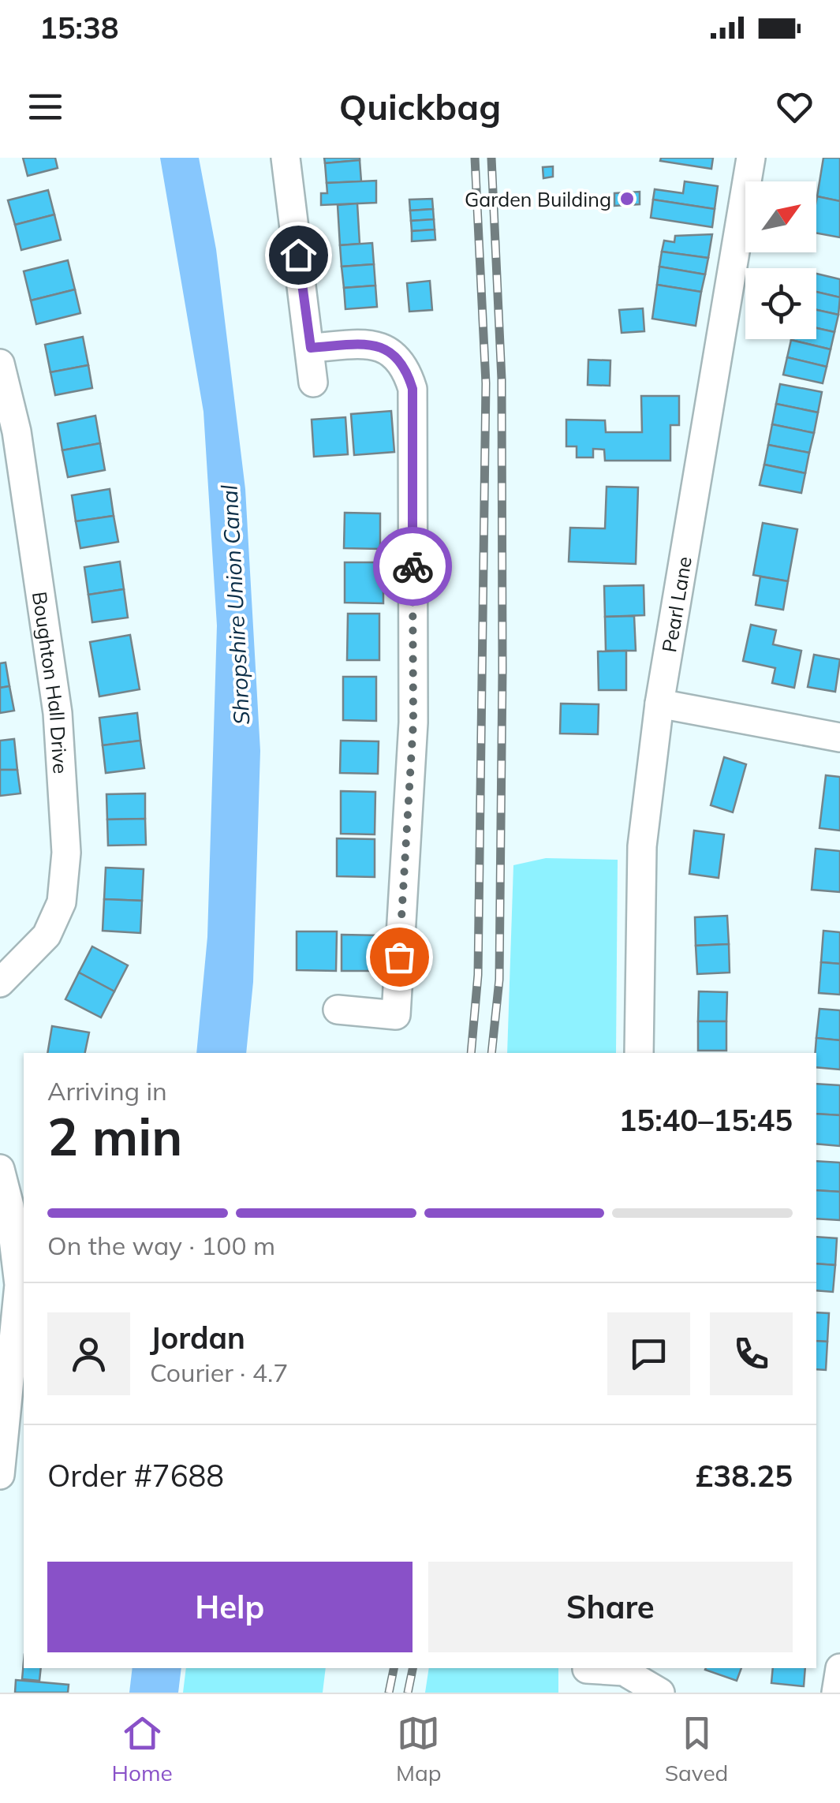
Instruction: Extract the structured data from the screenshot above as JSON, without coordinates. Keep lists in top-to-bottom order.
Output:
{
  "streets": {
    "street": ["Pearl Lane", "Boughton Hall Drive"]
  },
  "water": ["Shropshire Union Canal"],
  "places": ["Garden Building"],
  "north": "top right",
  "page": {
    "status": "15:38",
    "header": "Quickbag",
    "heading": ["2 min", "Arriving in", "15:40–15:45"],
    "panel": [
      "Jordan",
      "Courier · 4.7",
      "Order #7688",
      "£38.25"
    ],
    "bar": "On the way · 100 m",
    "buttons": ["Help", "Share"],
    "tabs": ["Home", "Map", "Saved"]
  }
}
